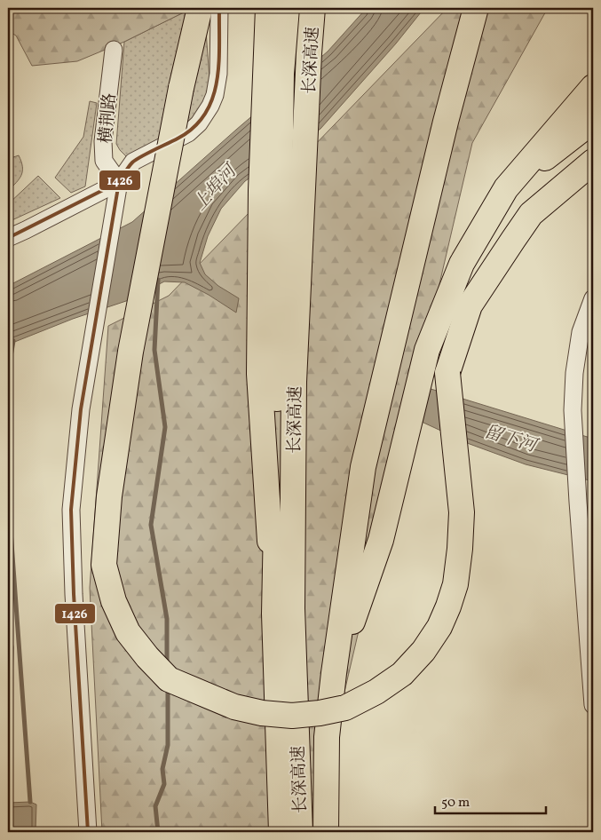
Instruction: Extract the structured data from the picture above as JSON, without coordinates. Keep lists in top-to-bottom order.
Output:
{
  "streets": {
    "highway": ["长深高速"],
    "street": ["横荆路"]
  },
  "water": ["上埠河", "留下河"],
  "lines": ["transit line 1426"],
  "scale_bar": "50 m"
}
